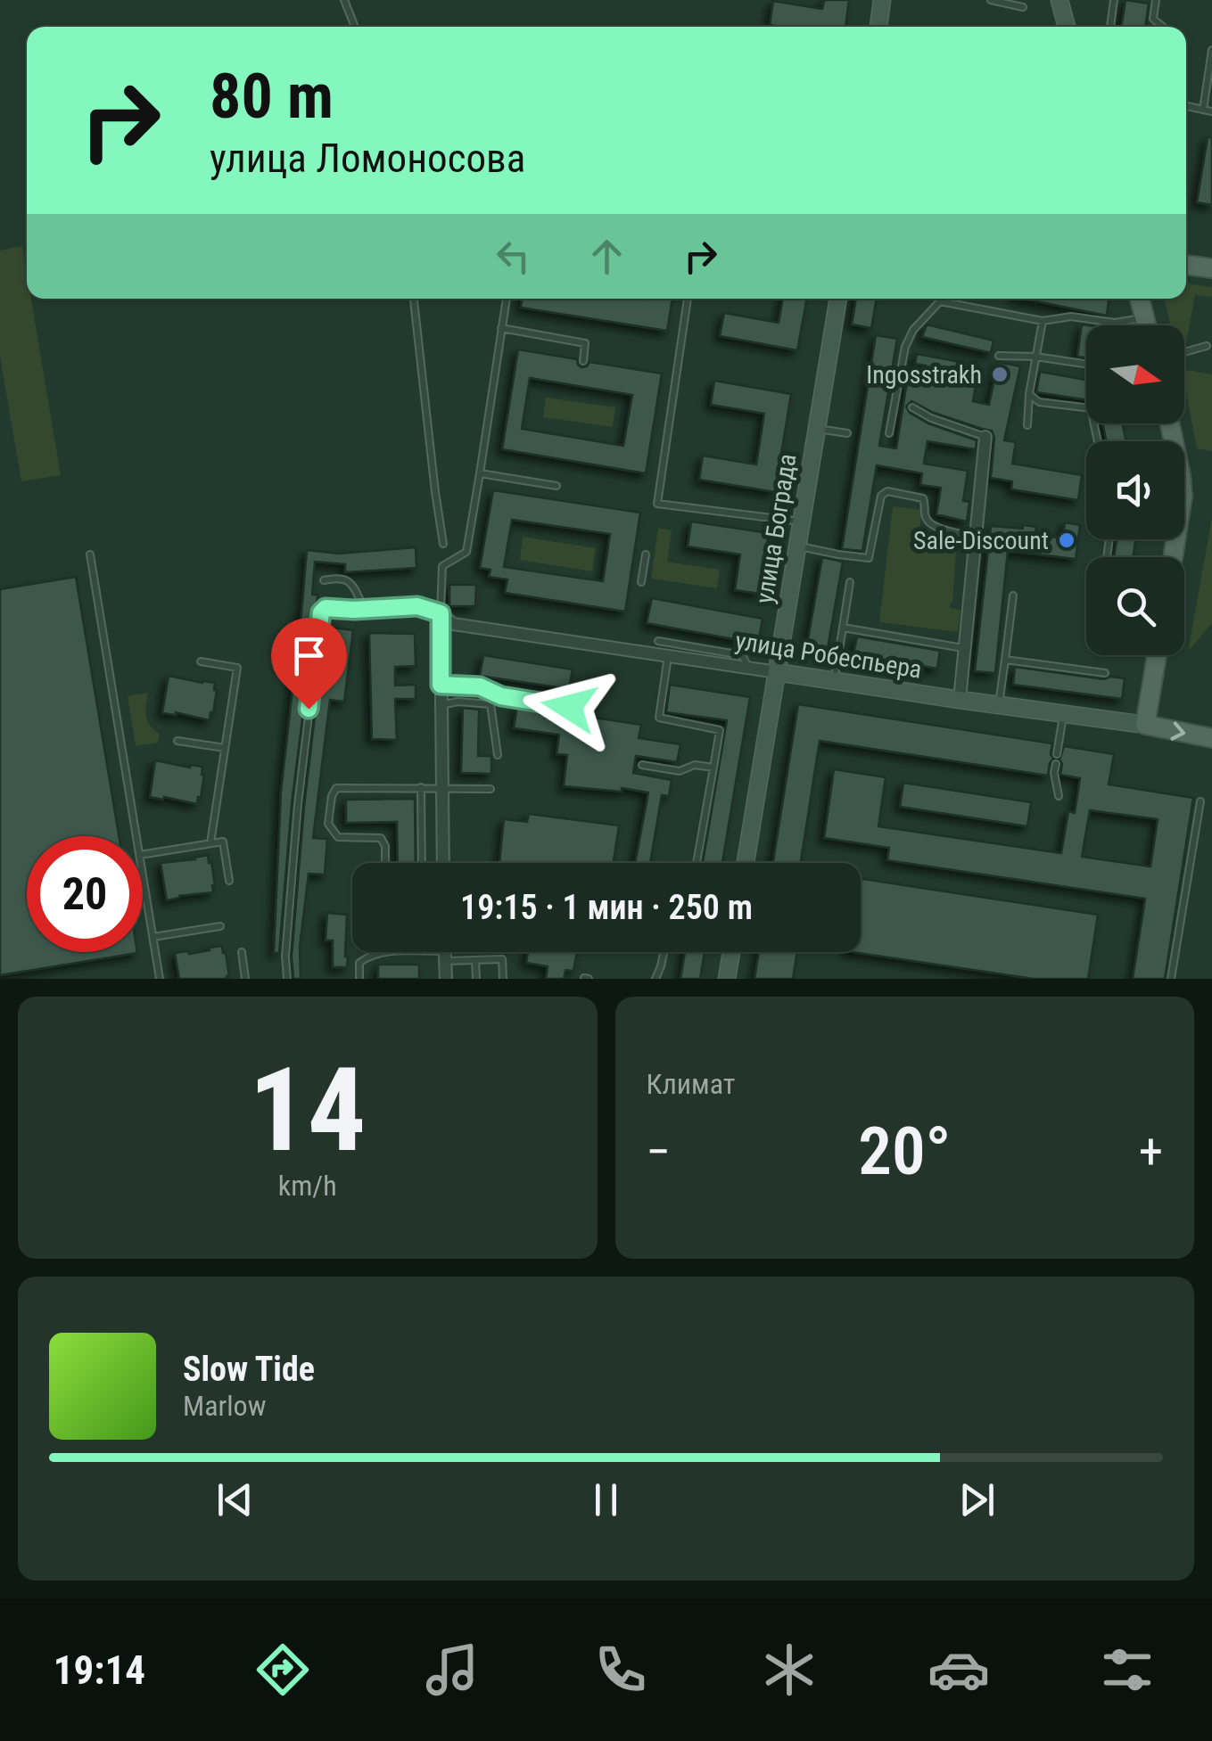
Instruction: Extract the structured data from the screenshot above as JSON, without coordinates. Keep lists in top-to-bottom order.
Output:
{
  "streets": {
    "main road": ["улица Бограда", "улица Робеспьера"]
  },
  "crossings": [
    ["улица Бограда", "улица Робеспьера"]
  ],
  "places": ["Ingosstrakh", "Sale-Discount"],
  "north": "right",
  "page": {
    "turn": ["80 m", "улица Ломоносова"],
    "limit": "20",
    "trip": "19:15 · 1 мин · 250 m",
    "tile": [
      ["14", "km/h"],
      "Климат"
    ],
    "heat": ["−", "20°", "+"],
    "song": ["Slow Tide", "Marlow"],
    "tabs": "19:14"
  }
}
